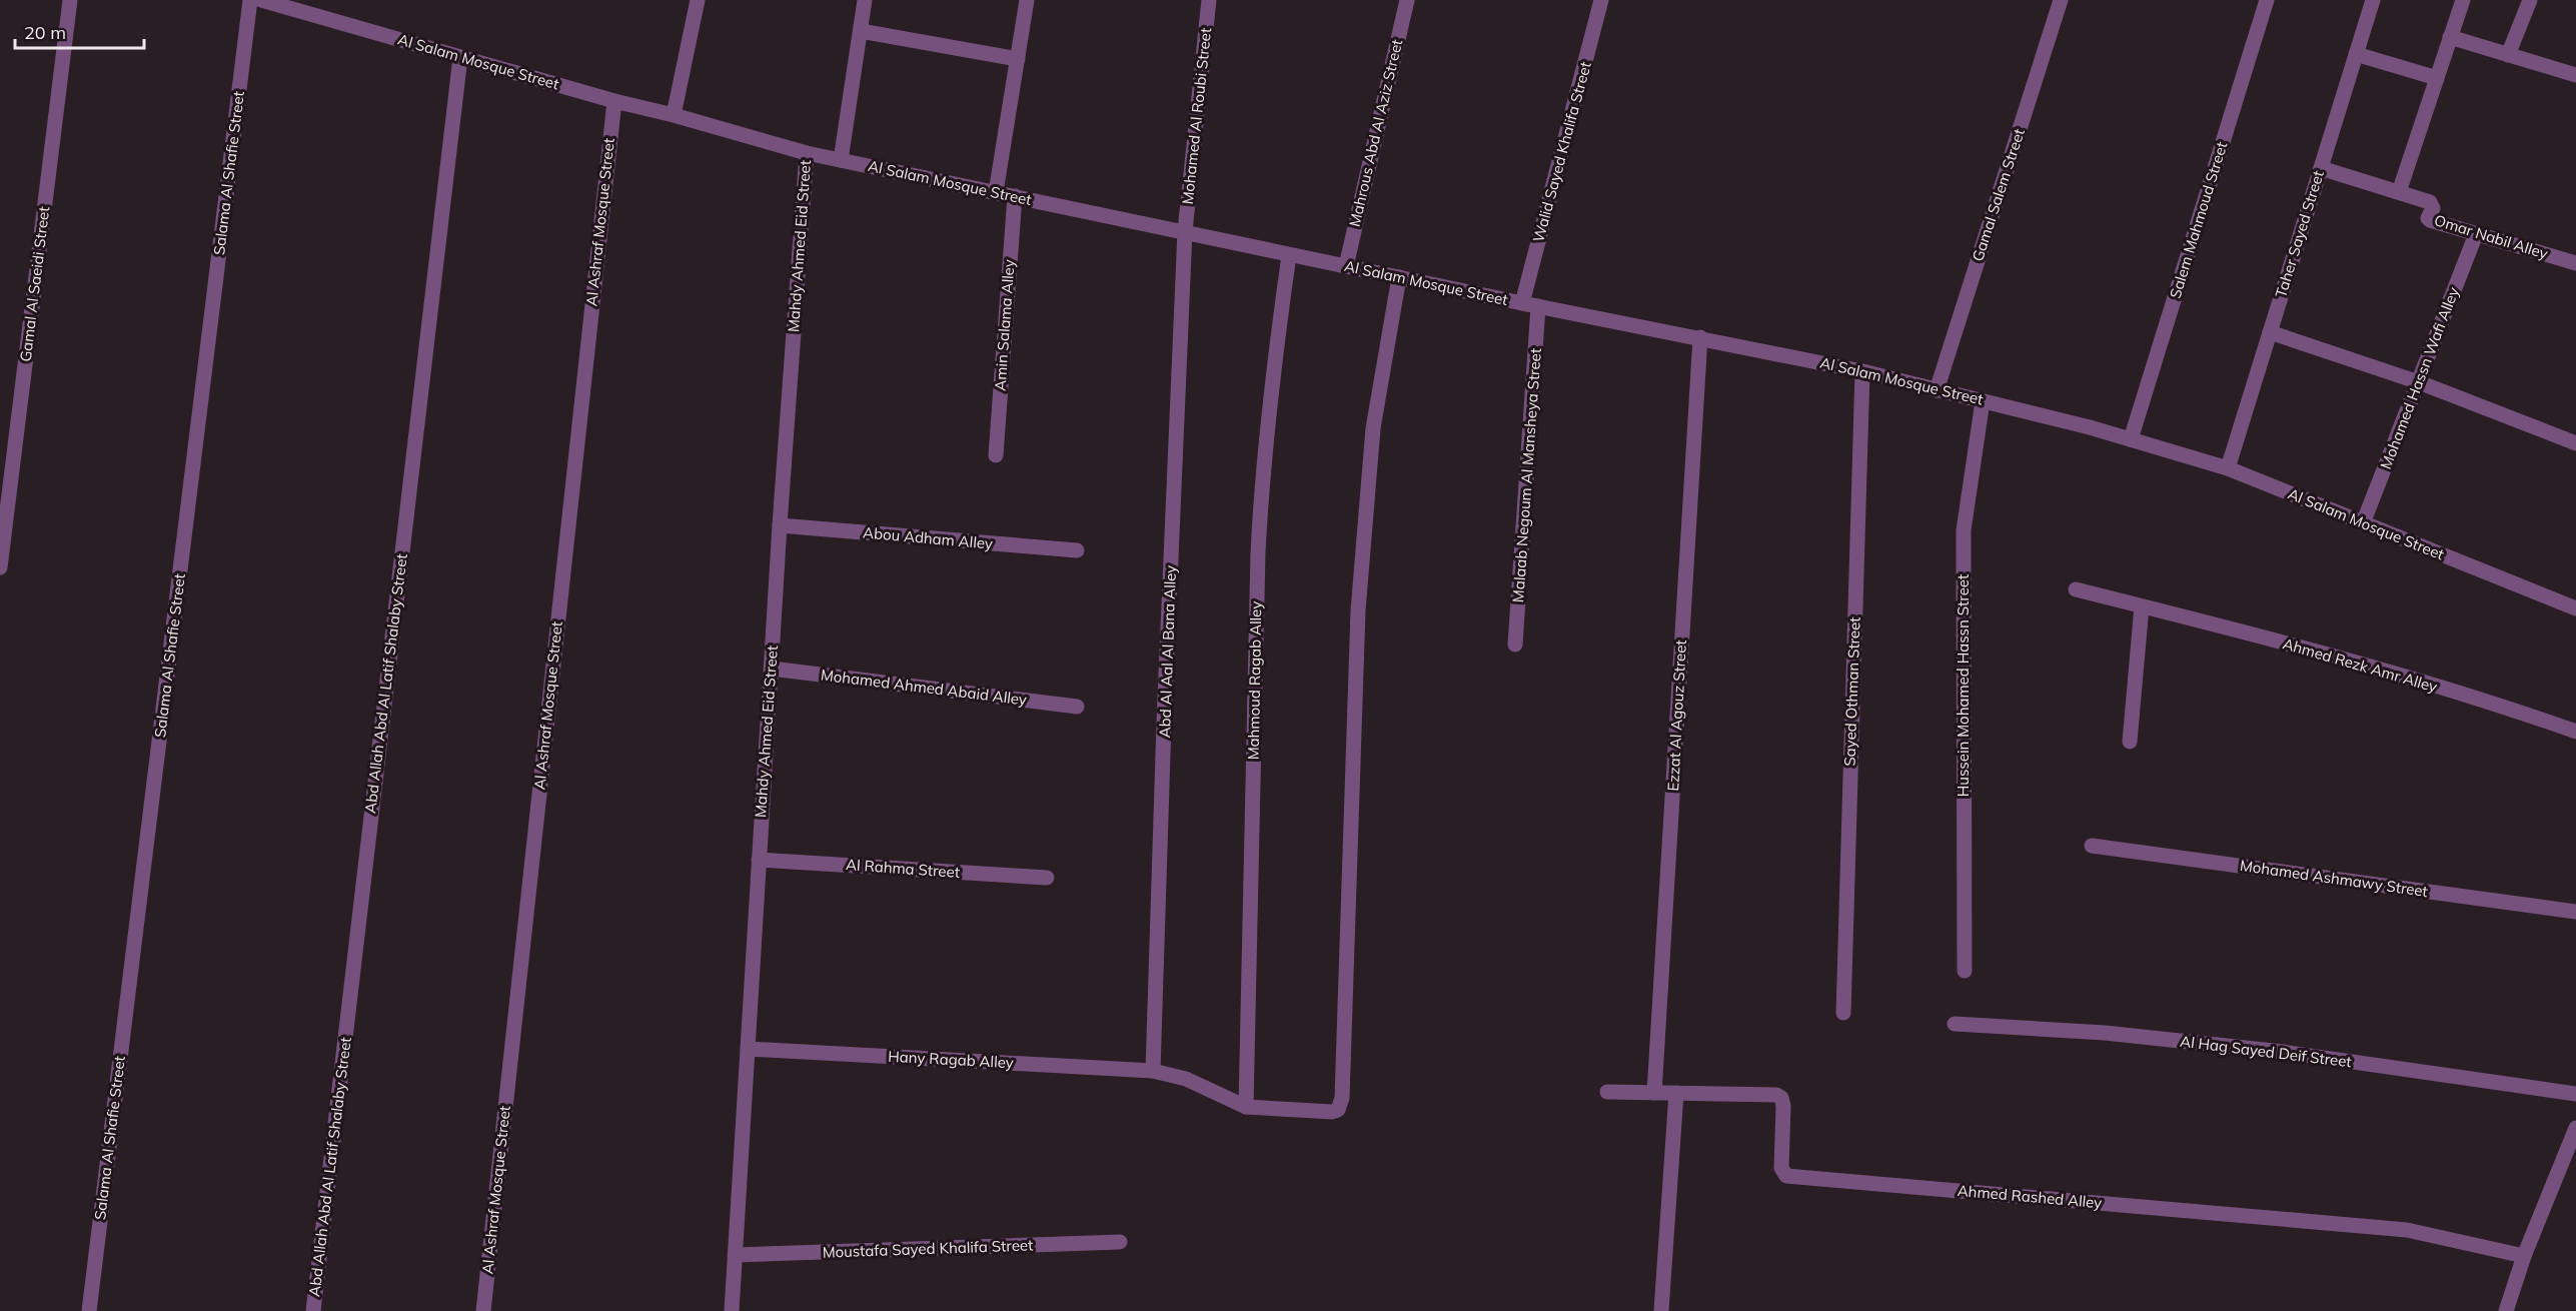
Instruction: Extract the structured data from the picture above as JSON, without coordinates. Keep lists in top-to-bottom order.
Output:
{
  "streets": {
    "street": [
      "Al Salam Mosque Street",
      "Mohamed Al Roubi Street",
      "Mahrous Abd Al Aziz Street",
      "Walid Sayed Khalifa Street",
      "Salama Al Shafie Street",
      "Gamal Salem Street",
      "Salem Mahmoud Street",
      "Al Ashraf Mosque Street",
      "Taher Sayed Street",
      "Omar Nabil Alley",
      "Mahdy Ahmed Eid Street",
      "Gamal Al Saeidi Street",
      "Amin Salama Alley",
      "Mohamed Hassn Wafi Alley",
      "Malaab Negoum Al Mansheya Street",
      "Abou Adham Alley",
      "Abd Al Aal Al Bana Alley",
      "Ahmed Rezk Amr Alley",
      "Mahmoud Ragab Alley",
      "Abd Allah Abd Al Latif Shalaby Street",
      "Hussein Mohamed Hassn Street",
      "Mohamed Ahmed Abaid Alley",
      "Sayed Othman Street",
      "Ezzat Al Agouz Street",
      "Al Rahma Street",
      "Mohamed Ashmawy Street",
      "Al Hag Sayed Deif Street",
      "Hany Ragab Alley",
      "Ahmed Rashed Alley",
      "Moustafa Sayed Khalifa Street"
    ]
  },
  "crossings": [
    ["Al Salam Mosque Street", "Mohamed Al Roubi Street"],
    ["Al Salam Mosque Street", "Mahrous Abd Al Aziz Street"],
    ["Al Salam Mosque Street", "Walid Sayed Khalifa Street"],
    ["Al Salam Mosque Street", "Gamal Salem Street"],
    ["Al Salam Mosque Street", "Salem Mahmoud Street"],
    ["Al Salam Mosque Street", "Al Ashraf Mosque Street"],
    ["Al Salam Mosque Street", "Taher Sayed Street"],
    ["Al Salam Mosque Street", "Mahdy Ahmed Eid Street"],
    ["Al Salam Mosque Street", "Amin Salama Alley"],
    ["Al Salam Mosque Street", "Mohamed Hassn Wafi Alley"],
    ["Al Salam Mosque Street", "Malaab Negoum Al Mansheya Street"],
    ["Al Salam Mosque Street", "Abd Al Aal Al Bana Alley"],
    ["Al Salam Mosque Street", "Mahmoud Ragab Alley"],
    ["Al Salam Mosque Street", "Abd Allah Abd Al Latif Shalaby Street"],
    ["Al Salam Mosque Street", "Hussein Mohamed Hassn Street"],
    ["Al Salam Mosque Street", "Sayed Othman Street"],
    ["Al Salam Mosque Street", "Ezzat Al Agouz Street"],
    ["Mohamed Al Roubi Street", "Abd Al Aal Al Bana Alley"],
    ["Walid Sayed Khalifa Street", "Malaab Negoum Al Mansheya Street"],
    ["Taher Sayed Street", "Omar Nabil Alley"],
    ["Omar Nabil Alley", "Mohamed Hassn Wafi Alley"],
    ["Mahdy Ahmed Eid Street", "Abou Adham Alley"],
    ["Mahdy Ahmed Eid Street", "Mohamed Ahmed Abaid Alley"],
    ["Mahdy Ahmed Eid Street", "Al Rahma Street"],
    ["Mahdy Ahmed Eid Street", "Hany Ragab Alley"],
    ["Mahdy Ahmed Eid Street", "Moustafa Sayed Khalifa Street"],
    ["Abd Al Aal Al Bana Alley", "Hany Ragab Alley"],
    ["Mahmoud Ragab Alley", "Hany Ragab Alley"],
    ["Ezzat Al Agouz Street", "Ahmed Rashed Alley"]
  ],
  "scale_bar": "20 m"
}
